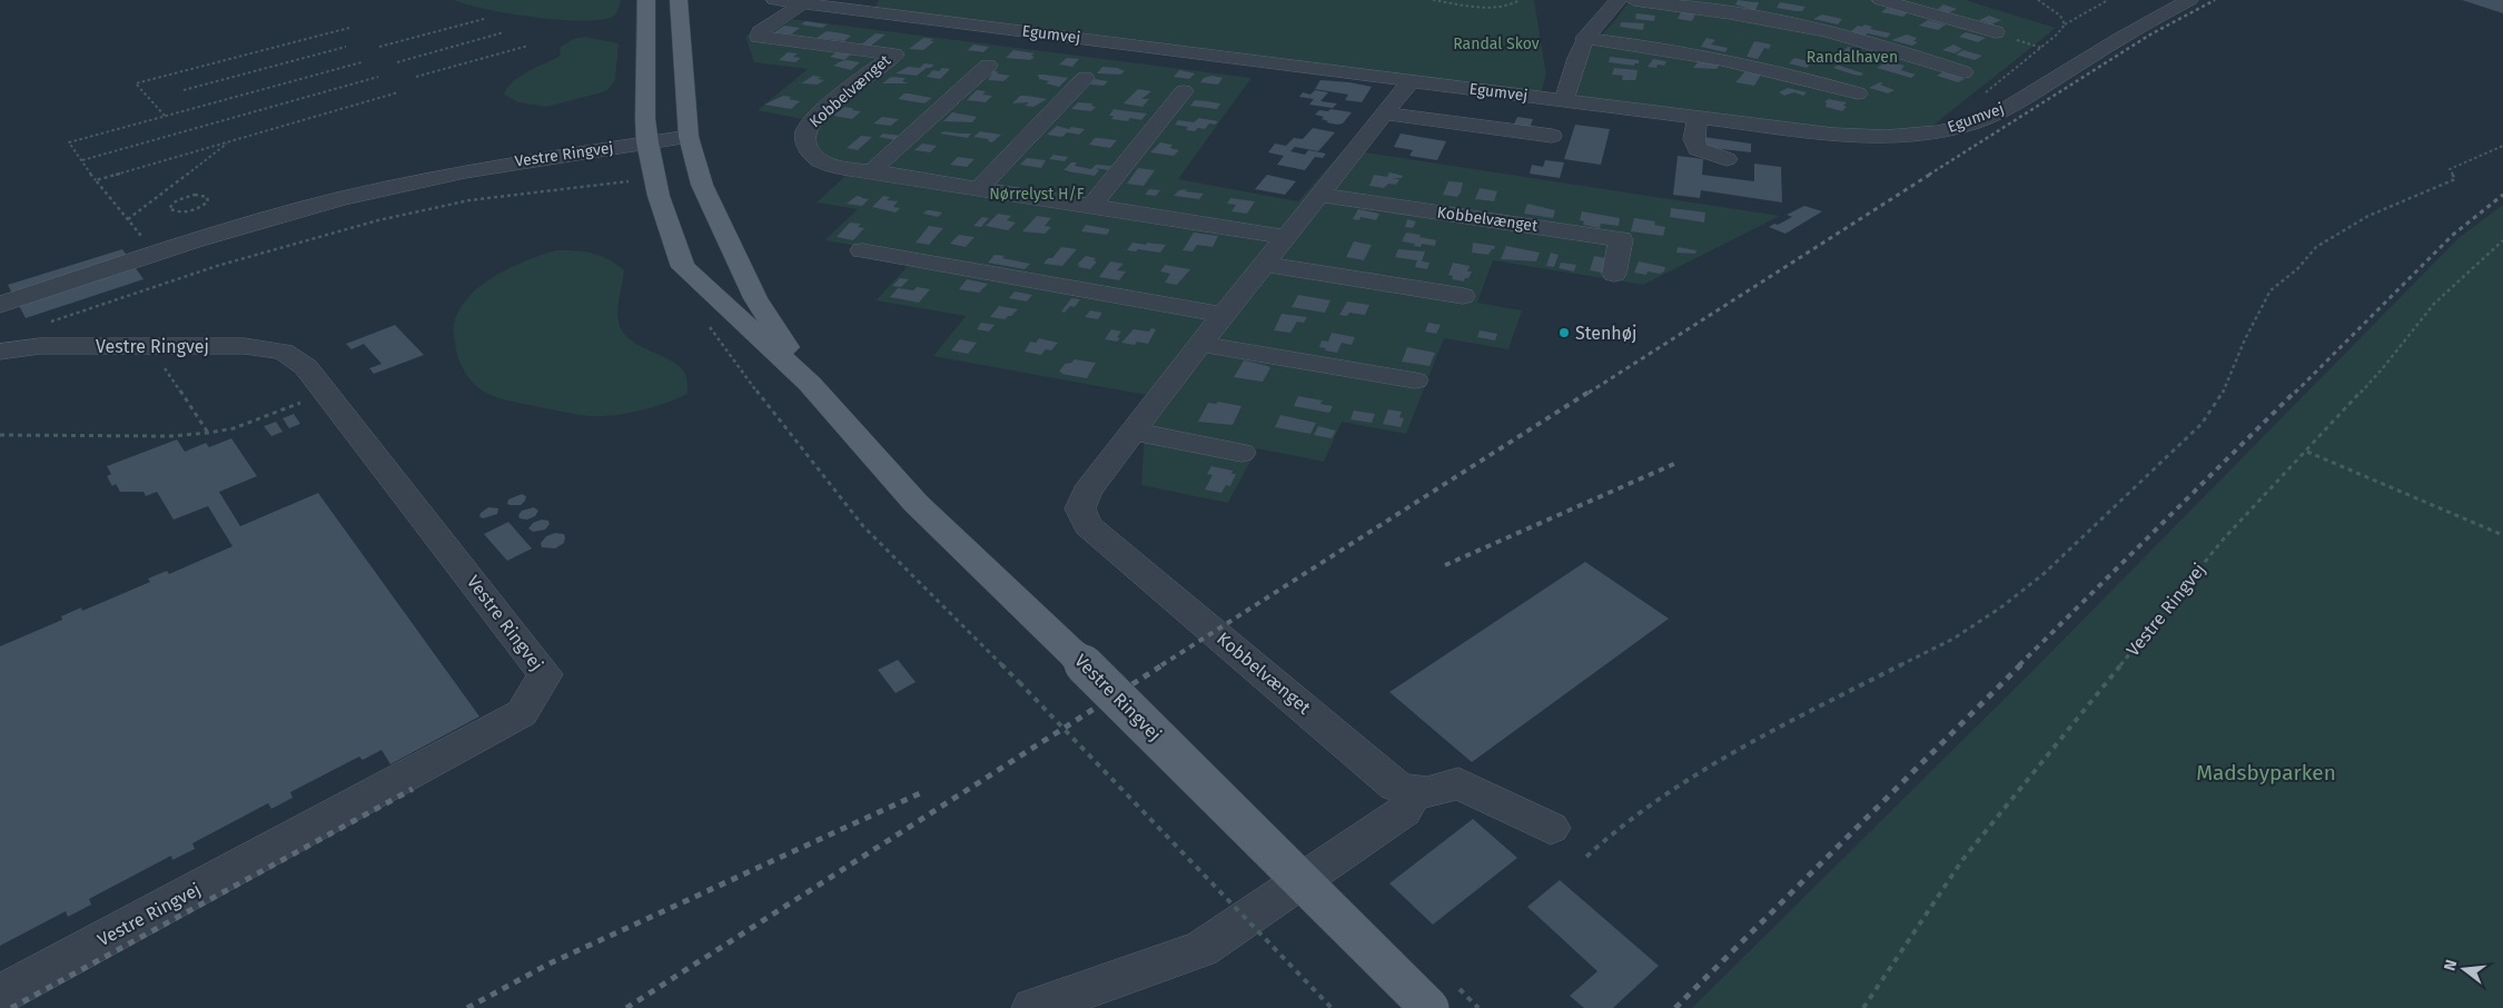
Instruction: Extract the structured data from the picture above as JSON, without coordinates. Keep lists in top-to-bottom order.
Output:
{
  "streets": {
    "main road": ["Vestre Ringvej"],
    "street": ["Egumvej", "Kobbelvænget"]
  },
  "crossings": [
    ["Egumvej", "Kobbelvænget"]
  ],
  "parks": [
    "Randal Skov",
    "Randalhaven",
    "Nørrelyst H/F",
    "Madsbyparken"
  ],
  "places": ["Stenhøj"],
  "north": "left"
}
